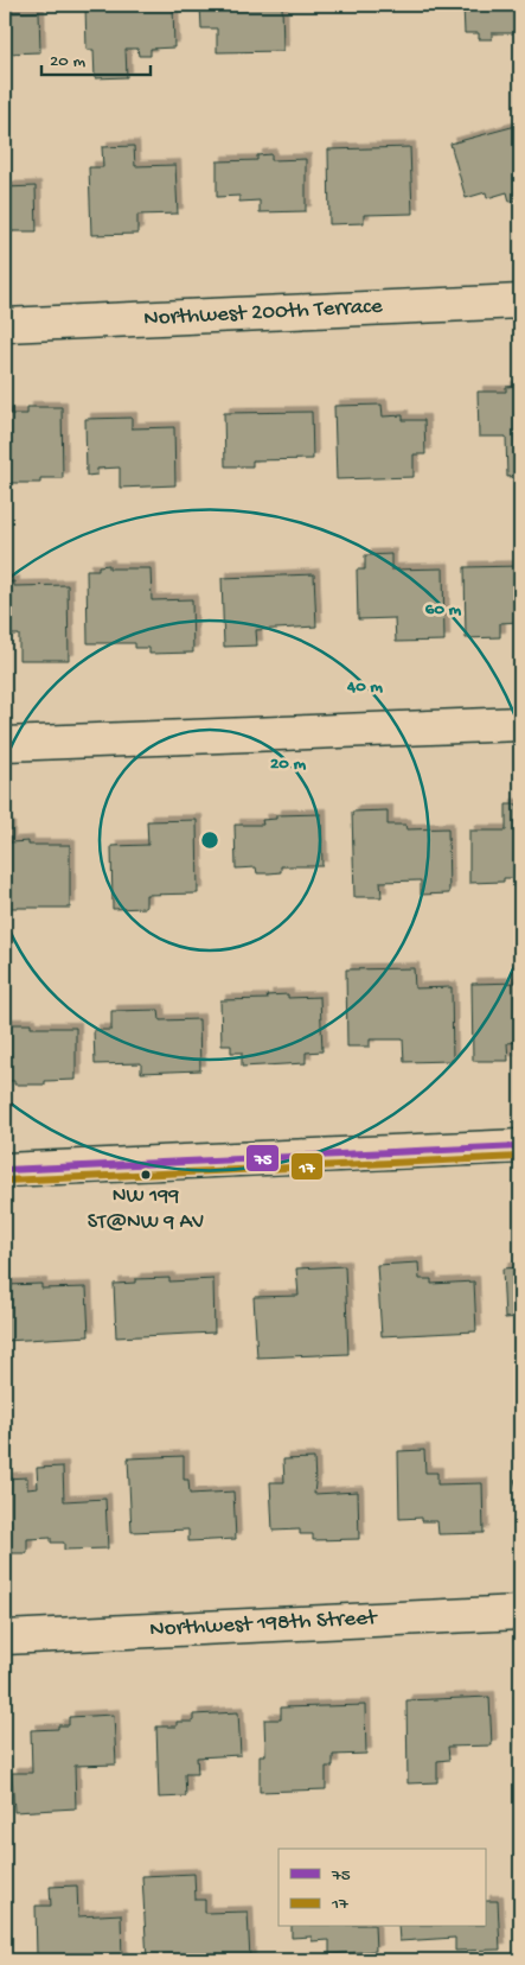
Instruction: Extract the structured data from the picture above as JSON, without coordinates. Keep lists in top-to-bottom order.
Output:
{
  "streets": {
    "street": ["Northwest 200th Terrace", "Northwest 198th Street"]
  },
  "places": ["NW 199 ST@NW 9 AV"],
  "lines": ["transit line 75", "transit line 17"],
  "legend": ["75", "17"],
  "scale_bar": "20 m",
  "rings": ["60 m", "40 m", "20 m"]
}
